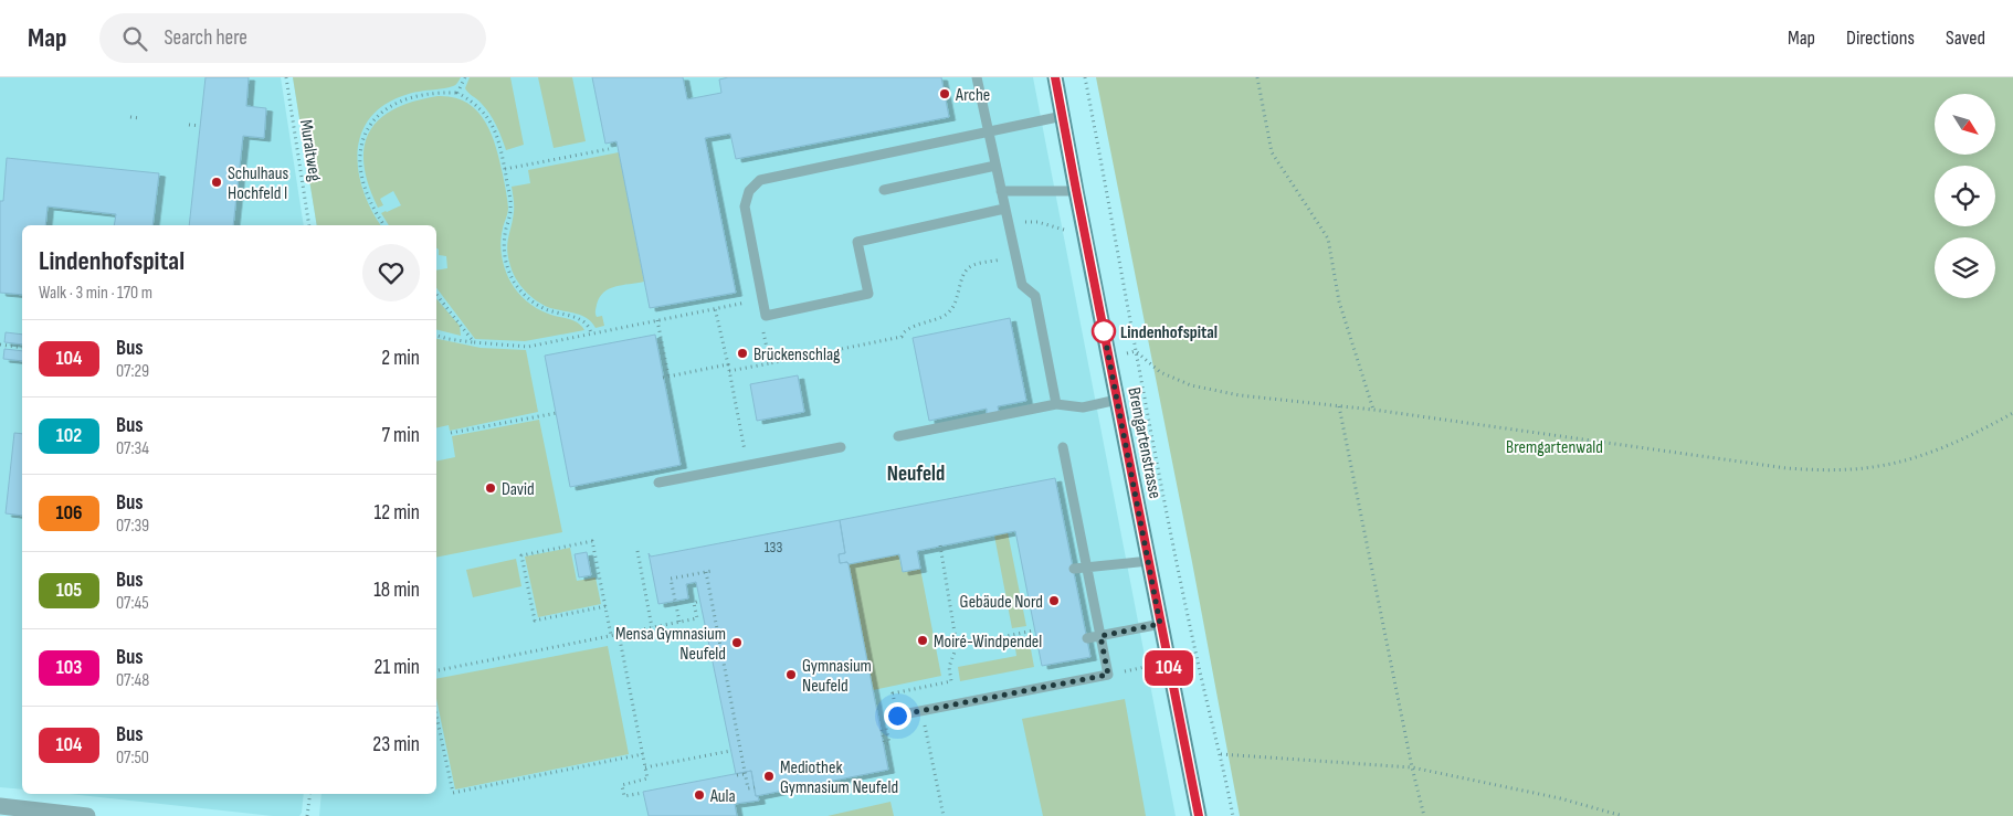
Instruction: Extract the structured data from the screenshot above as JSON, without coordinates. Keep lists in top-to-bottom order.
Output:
{
  "streets": {
    "main road": ["Bremgartenstrasse"],
    "path": ["Muraltweg"]
  },
  "districts": ["Neufeld"],
  "parks": ["Bremgartenwald"],
  "places": [
    "Arche",
    "Schulhaus Hochfeld I",
    "Lindenhofspital",
    "Brückenschlag",
    "David",
    "Gebäude Nord",
    "Moiré-Windpendel",
    "Mensa Gymnasium Neufeld",
    "Gymnasium Neufeld",
    "Mediothek Gymnasium Neufeld",
    "Aula"
  ],
  "lines": ["bus line 104"],
  "house_numbers": ["133"],
  "north": "bottom right",
  "page": {
    "header": "Map",
    "search": "Search here",
    "nav": ["Map", "Directions", "Saved"],
    "on_map": "104",
    "heading": ["Lindenhofspital", "Walk · 3 min · 170 m"],
    "list": [
      {
        "mark": "104",
        "name": "Bus",
        "note": "07:29",
        "value": "2 min"
      },
      {
        "mark": "102",
        "name": "Bus",
        "note": "07:34",
        "value": "7 min"
      },
      {
        "mark": "106",
        "name": "Bus",
        "note": "07:39",
        "value": "12 min"
      },
      {
        "mark": "105",
        "name": "Bus",
        "note": "07:45",
        "value": "18 min"
      },
      {
        "mark": "103",
        "name": "Bus",
        "note": "07:48",
        "value": "21 min"
      },
      {
        "mark": "104",
        "name": "Bus",
        "note": "07:50",
        "value": "23 min"
      }
    ]
  }
}
